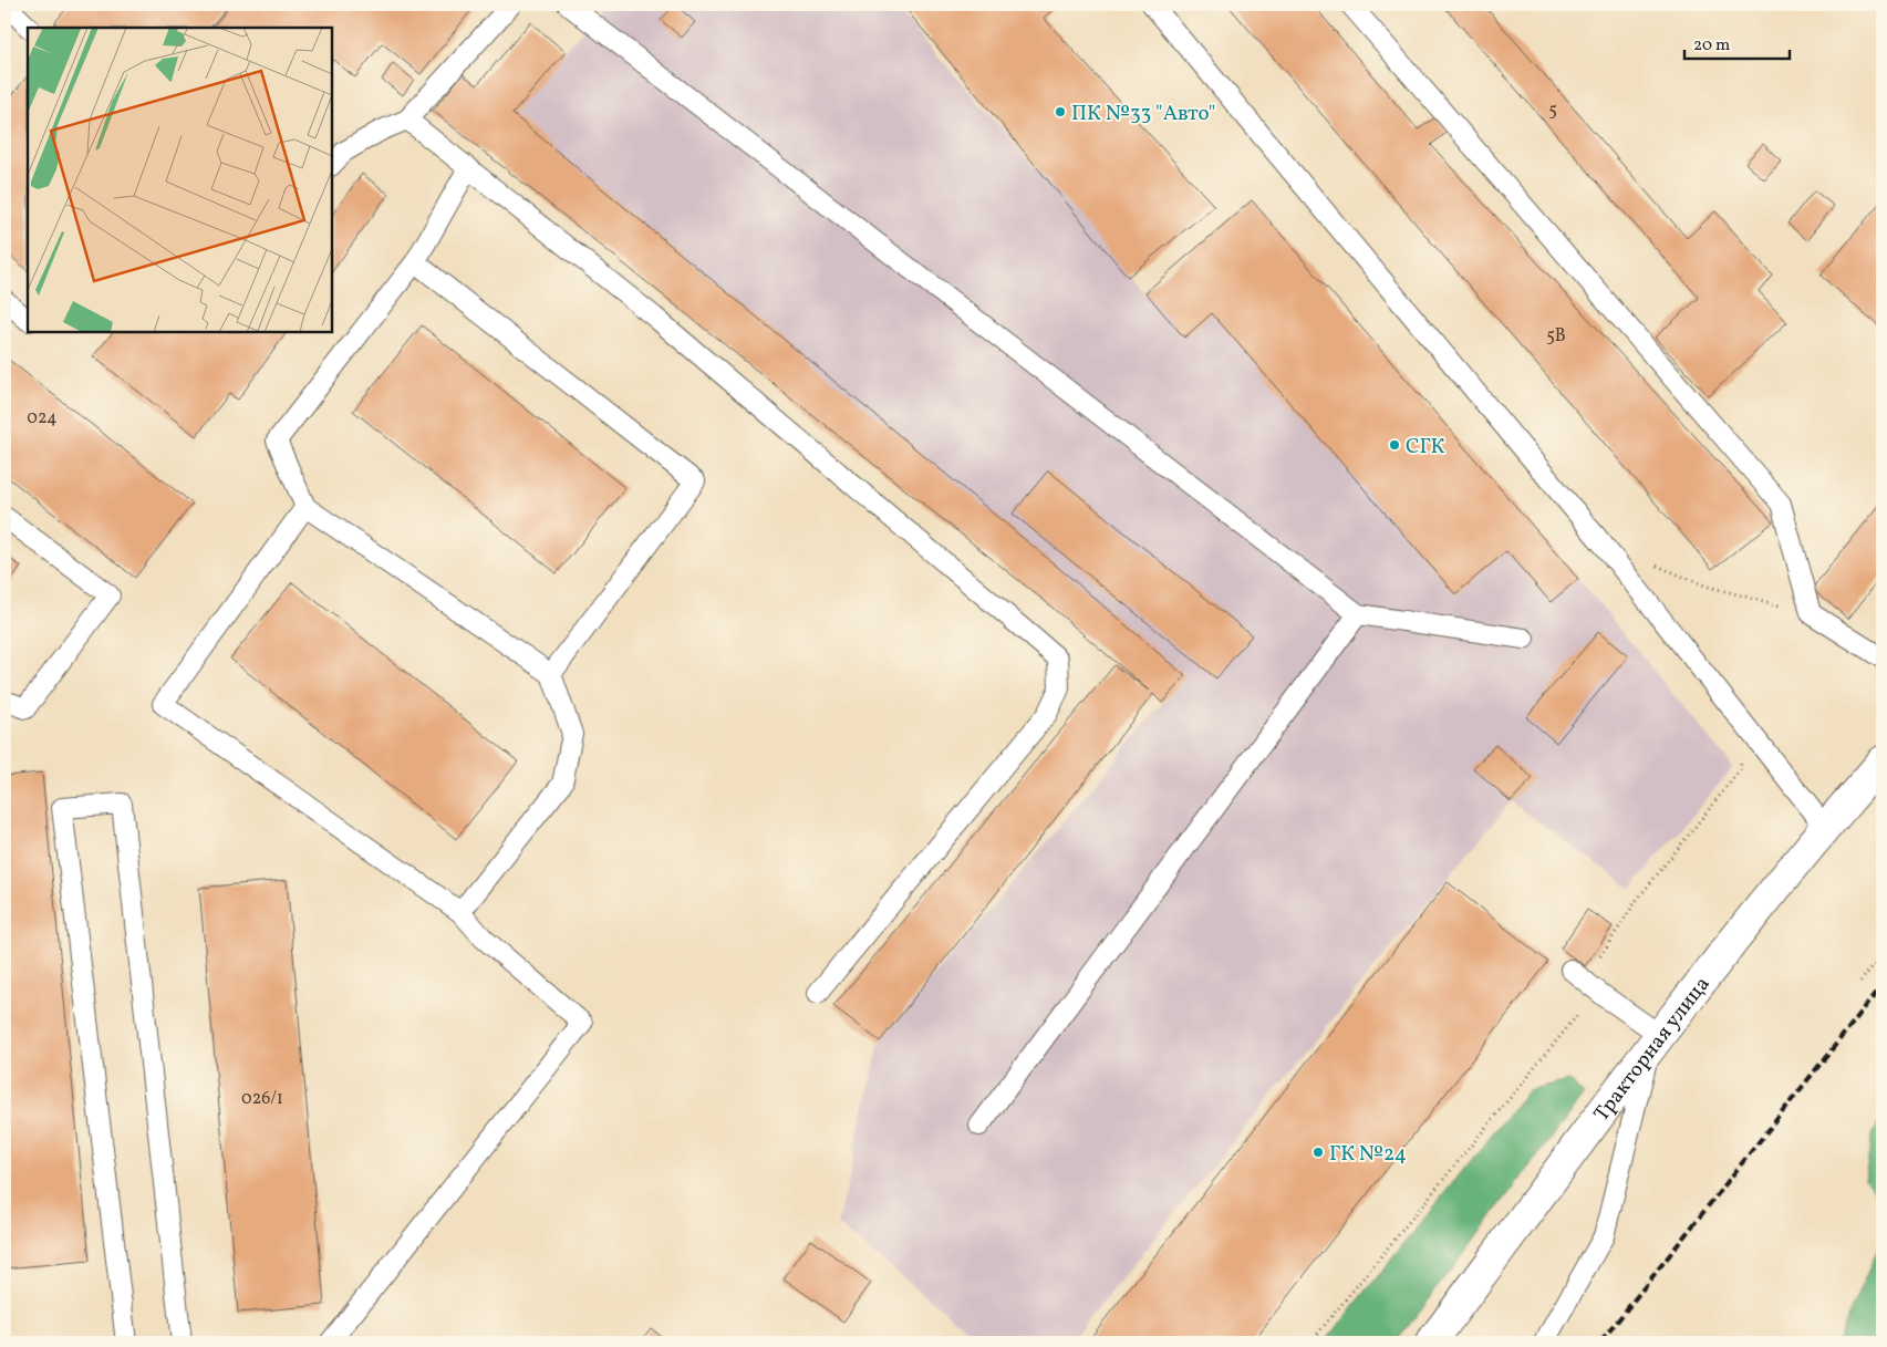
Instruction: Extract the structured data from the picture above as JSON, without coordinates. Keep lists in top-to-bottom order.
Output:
{
  "streets": {
    "street": ["Тракторная улица"]
  },
  "places": ["ПК №33 \"Авто\"", "СГК", "ГК №24"],
  "house_numbers": [
    "5",
    "5В",
    "024",
    "026/1"
  ],
  "scale_bar": "20 m"
}
